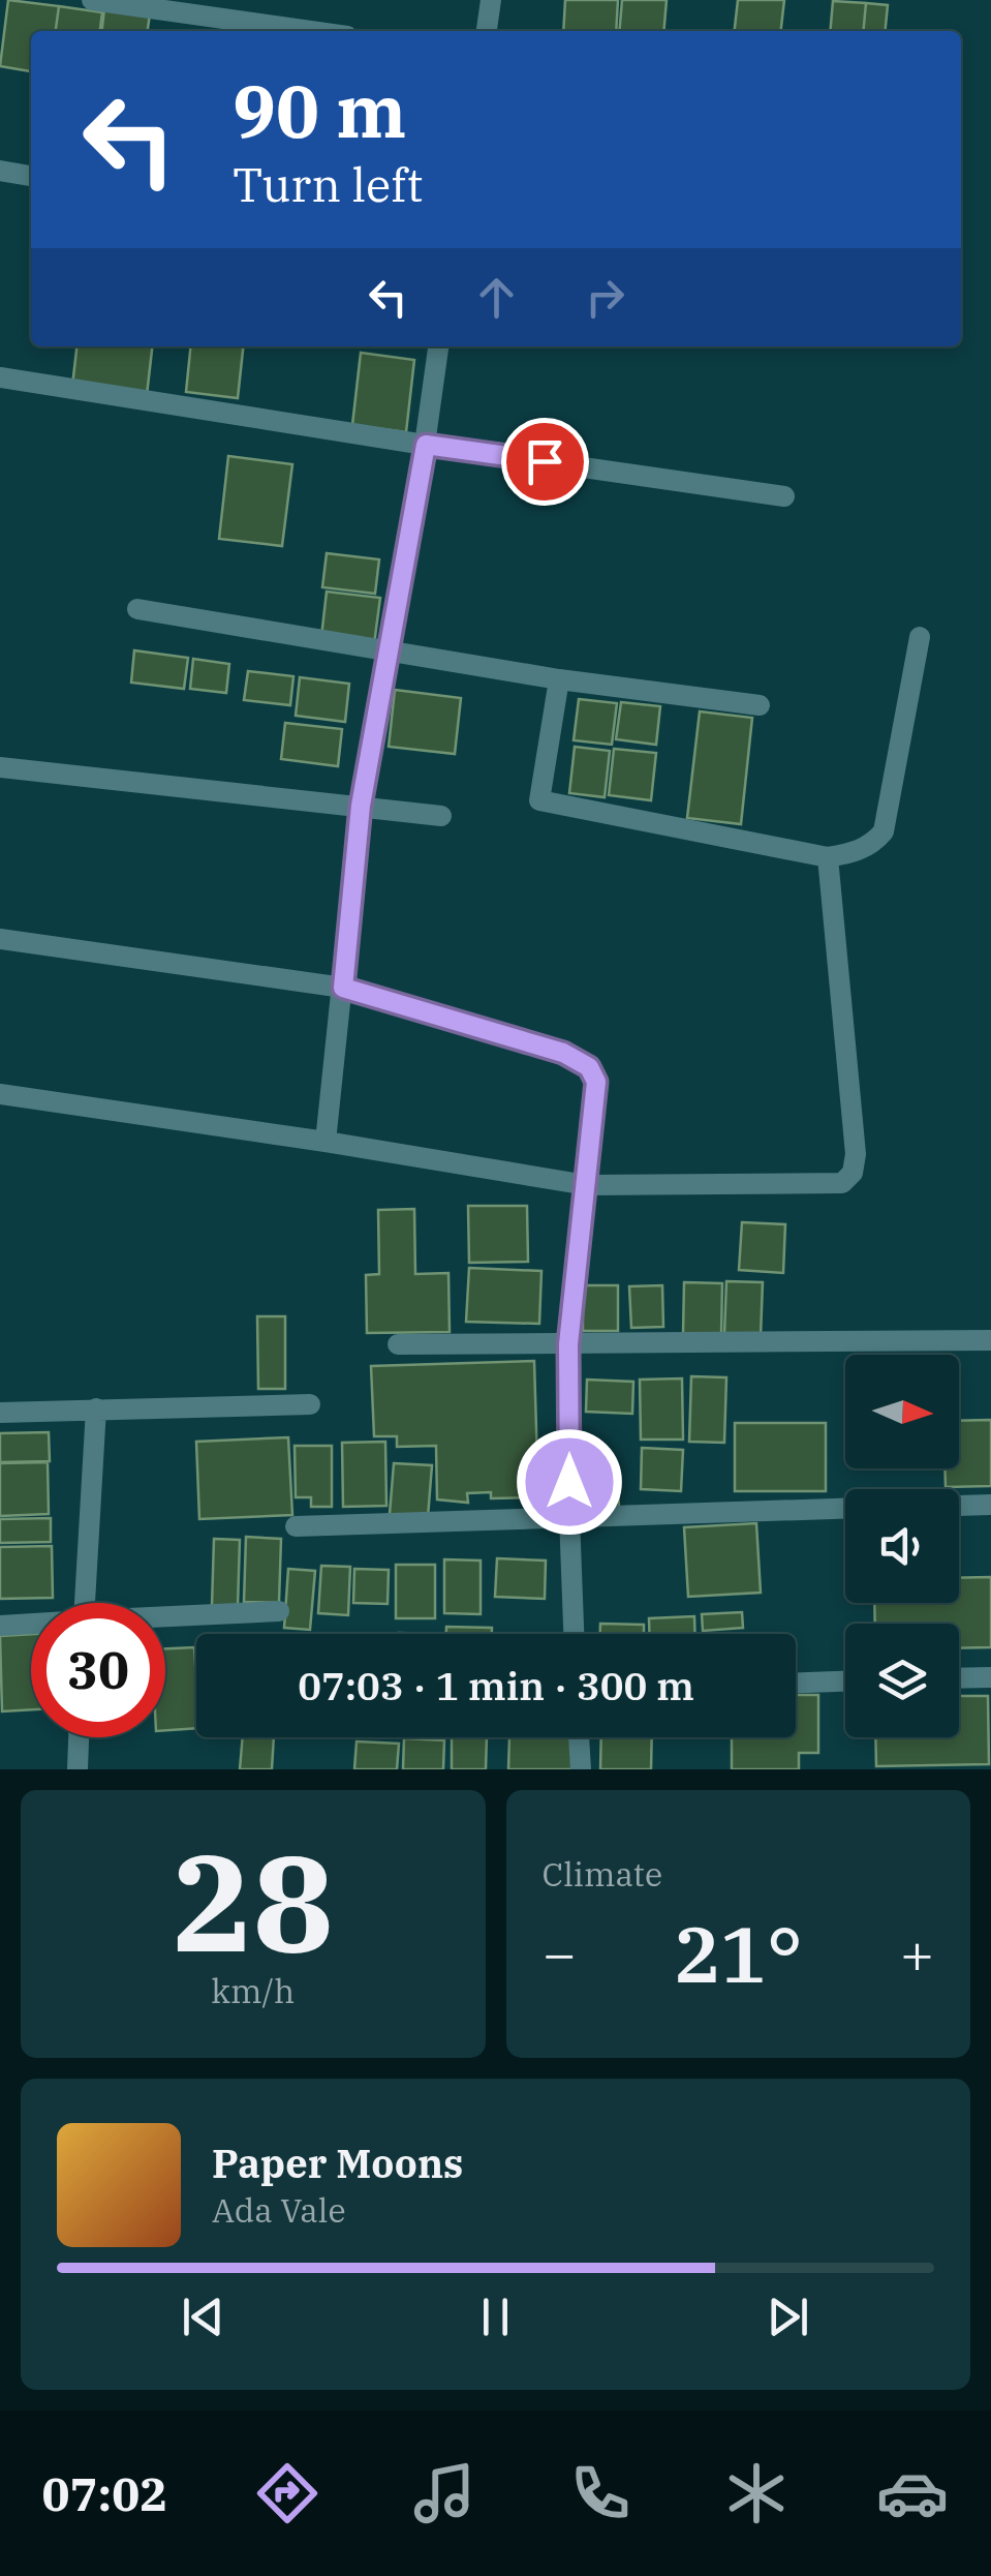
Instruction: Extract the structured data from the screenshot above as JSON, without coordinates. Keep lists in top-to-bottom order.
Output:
{
  "north": "right",
  "page": {
    "turn": ["90 m", "Turn left"],
    "limit": "30",
    "trip": "07:03 · 1 min · 300 m",
    "tile": [
      ["28", "km/h"],
      "Climate"
    ],
    "heat": ["−", "21°", "+"],
    "song": ["Paper Moons", "Ada Vale"],
    "tabs": "07:02"
  }
}
